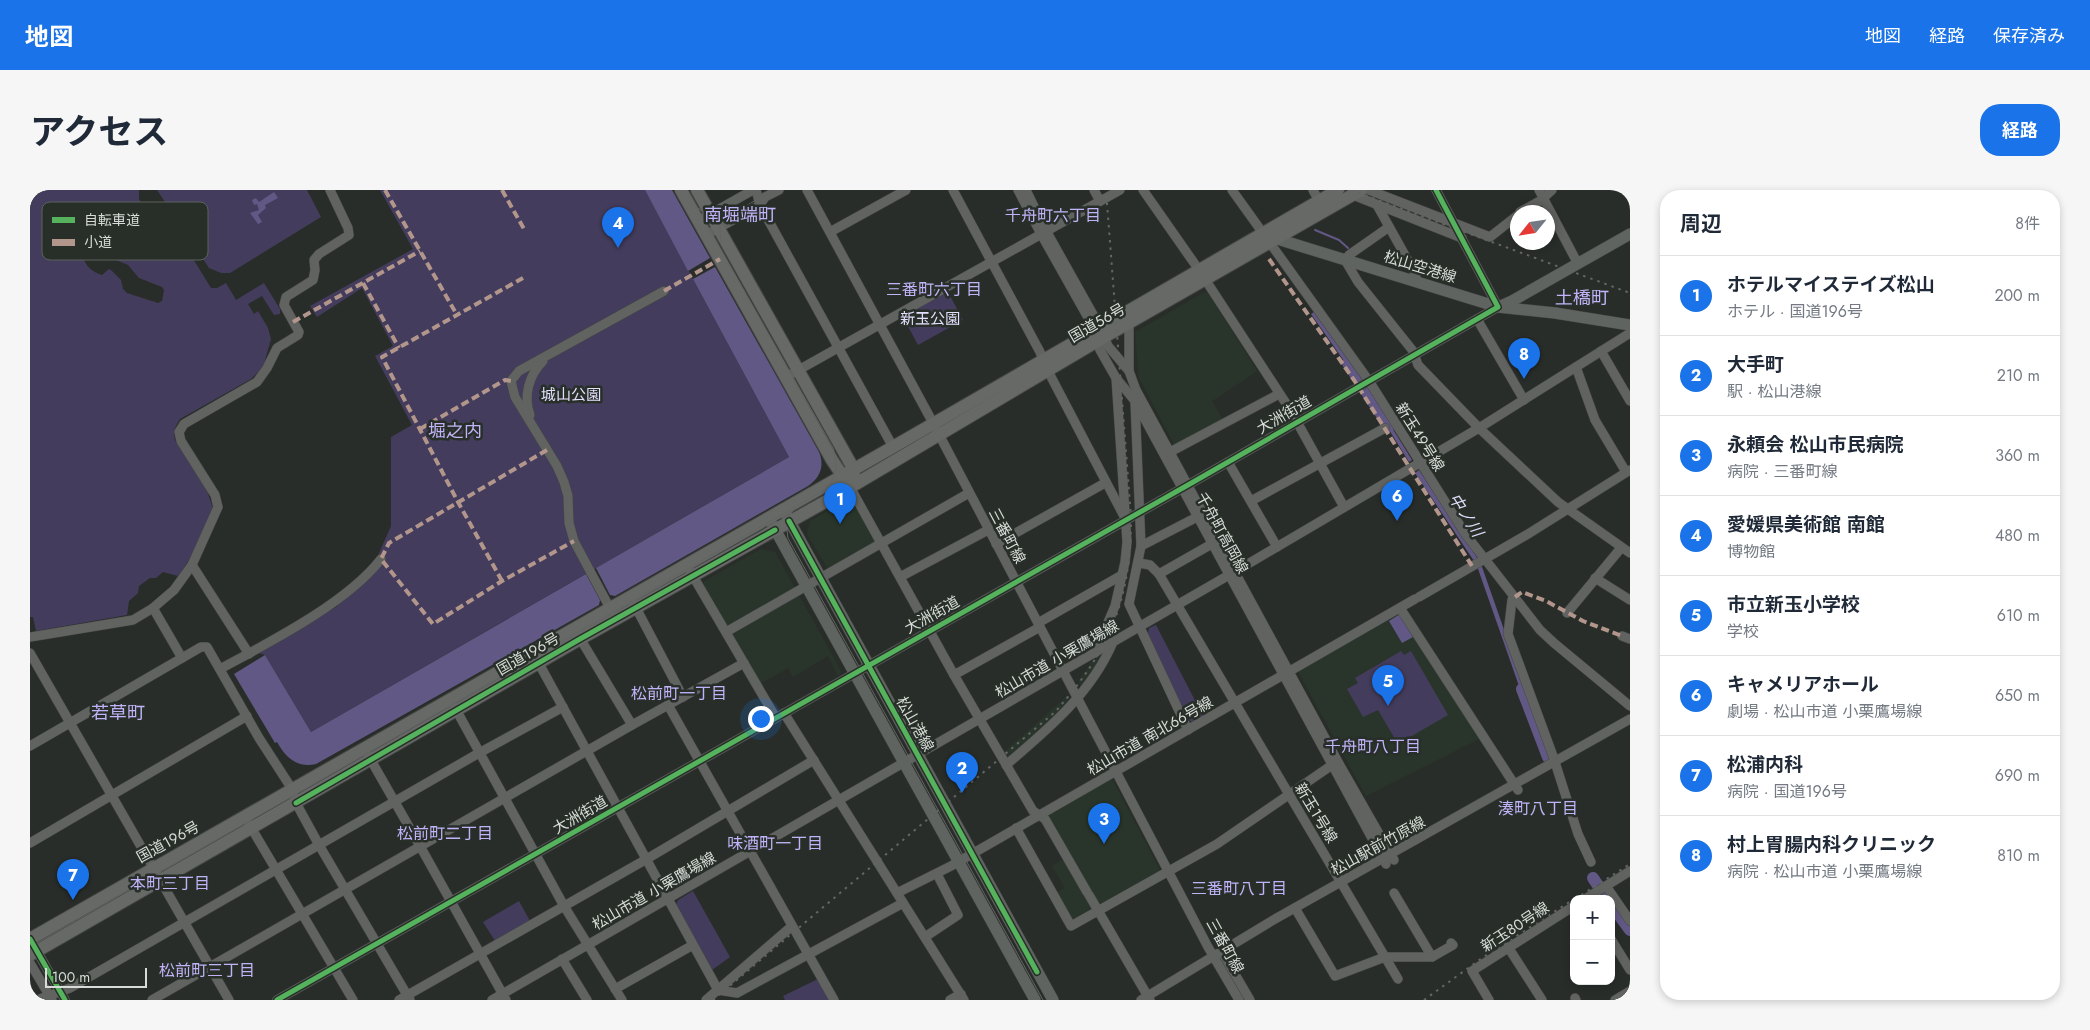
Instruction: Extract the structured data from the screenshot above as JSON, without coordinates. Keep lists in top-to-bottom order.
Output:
{
  "streets": {
    "highway": ["国道56号", "国道196号"],
    "main road": ["松山空港線", "松山港線"],
    "street": [
      "大洲街道",
      "新玉49号線",
      "千舟町高岡線",
      "三番町線",
      "松山市道 小栗鷹場線",
      "松山市道 南北66号線",
      "新玉1号線",
      "松山駅前竹原線",
      "新玉80号線"
    ]
  },
  "crossings": [
    ["松山空港線", "国道56号"],
    ["松山空港線", "大洲街道"],
    ["松山空港線", "新玉49号線"],
    ["国道56号", "新玉49号線"],
    ["国道56号", "千舟町高岡線"],
    ["国道56号", "三番町線"],
    ["国道56号", "国道196号"],
    ["大洲街道", "新玉49号線"],
    ["大洲街道", "千舟町高岡線"],
    ["大洲街道", "三番町線"],
    ["大洲街道", "松山港線"],
    ["新玉49号線", "松山市道 小栗鷹場線"],
    ["新玉49号線", "松山市道 南北66号線"],
    ["千舟町高岡線", "松山市道 小栗鷹場線"],
    ["千舟町高岡線", "松山市道 南北66号線"],
    ["千舟町高岡線", "松山駅前竹原線"],
    ["三番町線", "松山市道 小栗鷹場線"],
    ["三番町線", "松山市道 南北66号線"],
    ["三番町線", "松山駅前竹原線"],
    ["国道196号", "松山港線"],
    ["松山市道 小栗鷹場線", "松山港線"],
    ["松山市道 小栗鷹場線", "新玉1号線"],
    ["松山港線", "松山市道 南北66号線"],
    ["松山市道 南北66号線", "新玉1号線"],
    ["新玉1号線", "松山駅前竹原線"]
  ],
  "districts": [
    "南堀端町",
    "千舟町六丁目",
    "三番町六丁目",
    "土橋町",
    "堀之内",
    "松前町一丁目",
    "若草町",
    "千舟町八丁目",
    "湊町八丁目",
    "松前町二丁目",
    "味酒町一丁目",
    "本町三丁目",
    "三番町八丁目",
    "松前町三丁目"
  ],
  "water": ["中ノ川"],
  "parks": ["新玉公園", "城山公園"],
  "legend": ["自転車道", "小道"],
  "scale_bar": "100 m",
  "north": "bottom left",
  "page": {
    "header": "地図",
    "nav": ["地図", "経路", "保存済み"],
    "title": "アクセス",
    "buttons": "経路",
    "heading": ["周辺", "8件"],
    "pins": [
      "4",
      "8",
      "6",
      "1",
      "5",
      "2",
      "3",
      "7"
    ],
    "list": [
      {
        "mark": "1",
        "name": "ホテルマイステイズ松山",
        "note": "ホテル · 国道196号",
        "value": "200 m"
      },
      {
        "mark": "2",
        "name": "大手町",
        "note": "駅 · 松山港線",
        "value": "210 m"
      },
      {
        "mark": "3",
        "name": "永頼会 松山市民病院",
        "note": "病院 · 三番町線",
        "value": "360 m"
      },
      {
        "mark": "4",
        "name": "愛媛県美術館 南館",
        "note": "博物館",
        "value": "480 m"
      },
      {
        "mark": "5",
        "name": "市立新玉小学校",
        "note": "学校",
        "value": "610 m"
      },
      {
        "mark": "6",
        "name": "キャメリアホール",
        "note": "劇場 · 松山市道 小栗鷹場線",
        "value": "650 m"
      },
      {
        "mark": "7",
        "name": "松浦内科",
        "note": "病院 · 国道196号",
        "value": "690 m"
      },
      {
        "mark": "8",
        "name": "村上胃腸内科クリニック",
        "note": "病院 · 松山市道 小栗鷹場線",
        "value": "810 m"
      }
    ],
    "map_buttons": ["+", "−"],
    "scale": "100 m"
  }
}
